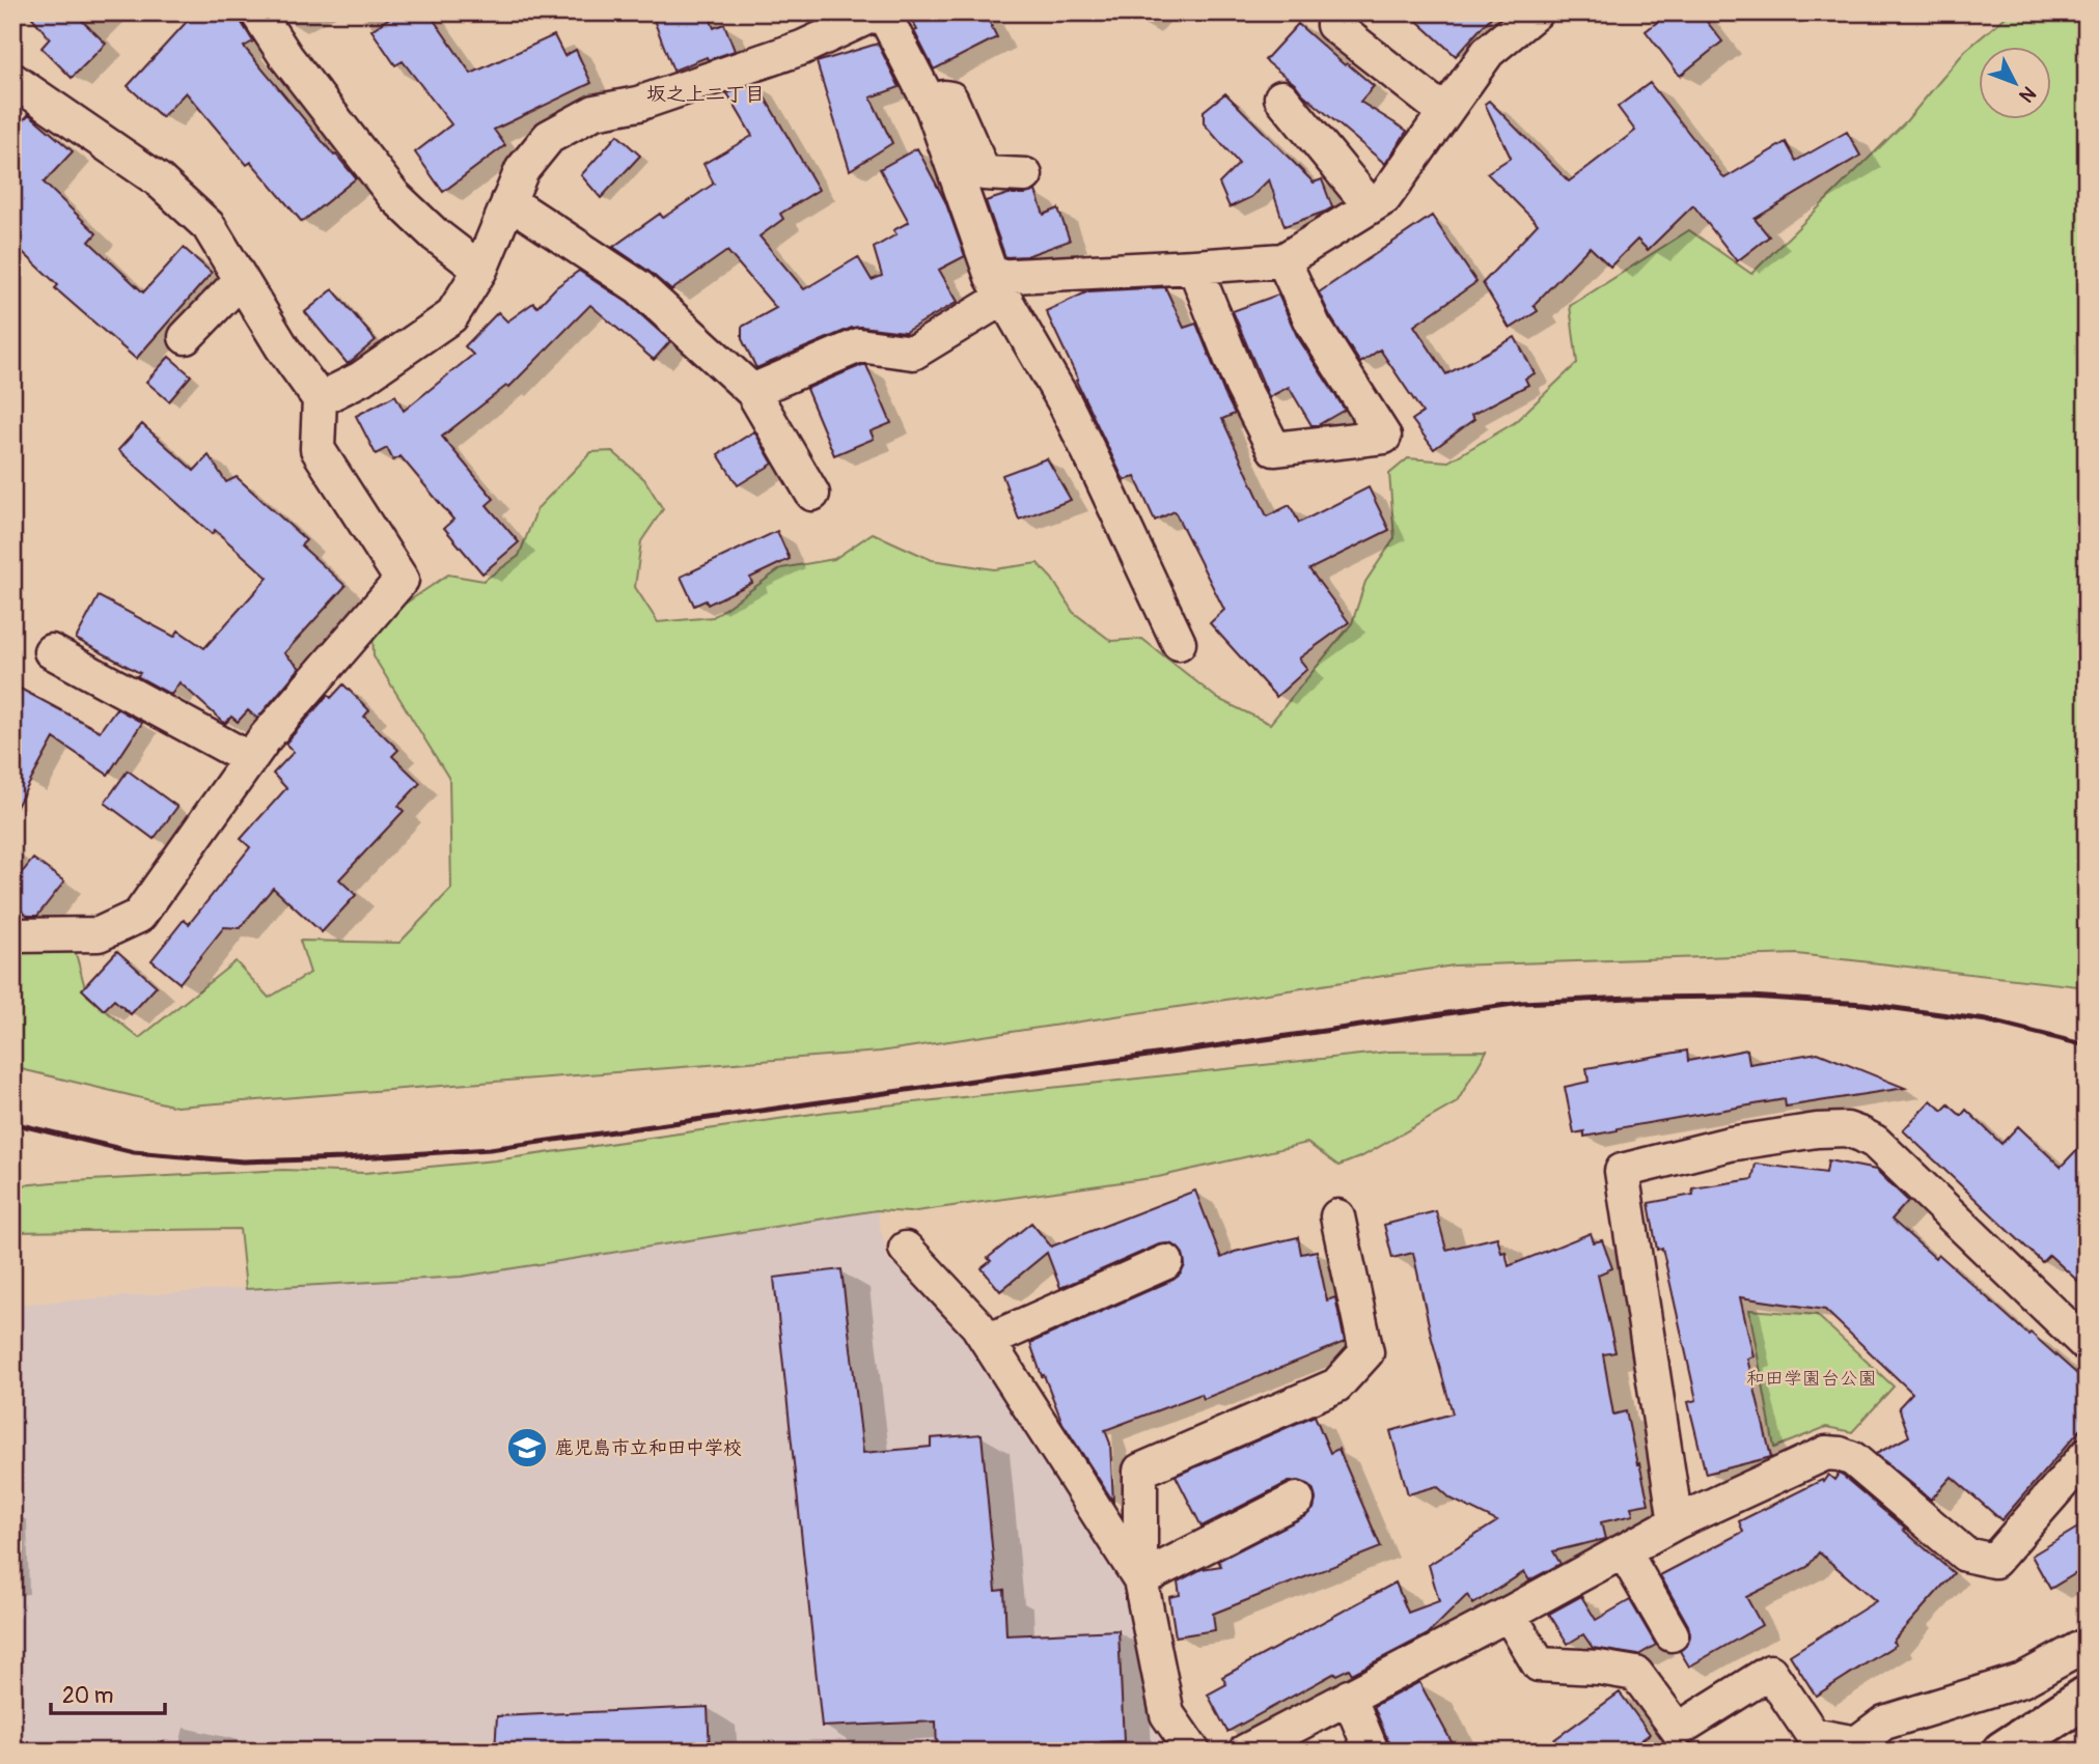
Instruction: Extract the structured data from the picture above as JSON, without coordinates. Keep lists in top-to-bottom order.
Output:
{
  "districts": ["坂之上二丁目"],
  "parks": ["和田学園台公園"],
  "places": {
    "school or university": ["鹿児島市立和田中学校"]
  },
  "scale_bar": "20 m",
  "north": "bottom right"
}
